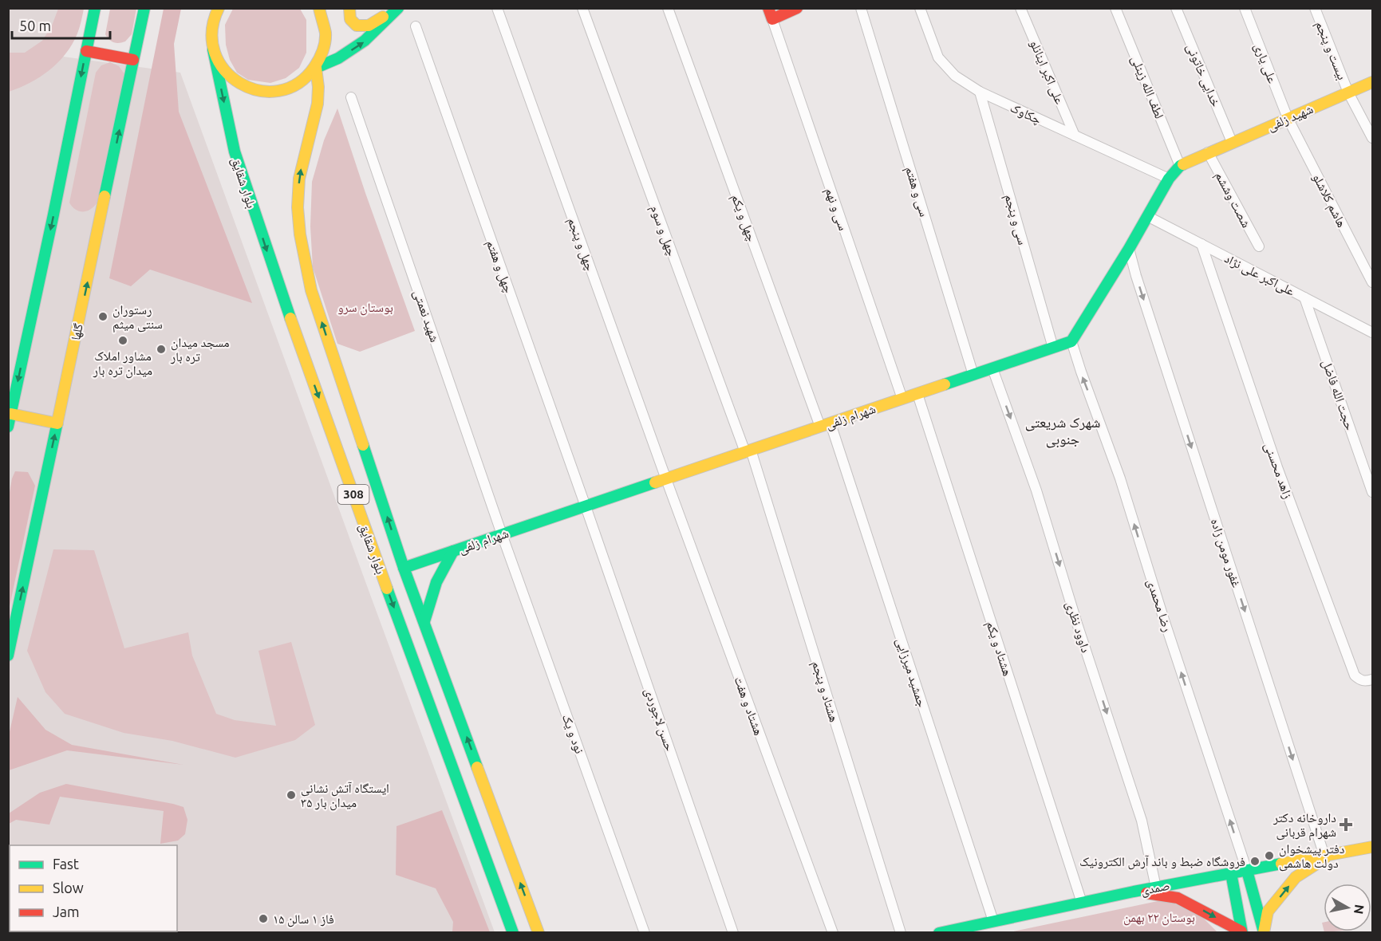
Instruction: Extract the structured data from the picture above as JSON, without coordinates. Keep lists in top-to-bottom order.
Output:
{
  "streets": {
    "main road": [
      "شهید زلفی",
      "بلوار شقایق",
      "گلها",
      "شهرام زلفی",
      "308",
      "صمدی"
    ],
    "street": [
      "بیست و پنجم",
      "علی یاری",
      "علی اکبر اینانلو",
      "خدایی خاتونی",
      "لطف الله زینلی",
      "چکاوک",
      "سی و هفتم",
      "شصت وششم",
      "هاشم کلاشلو",
      "سی و نهم",
      "چهل و یکم",
      "سی و پنجم",
      "چهل و سوم",
      "چهل و پنجم",
      "چهل و هفتم",
      "علی‌اکبر علی نژاد",
      "شهید نعمتی",
      "حجت الله فاضل",
      "زاهد محسنی",
      "غفور مومن زاده",
      "رضا محمدی",
      "داوود نظری",
      "هشتاد و یکم",
      "جمشید میرزایی",
      "هشتاد و پنجم",
      "هشتاد و هفت",
      "حسن لاجوردی",
      "نود و یک"
    ]
  },
  "crossings": [
    ["بیست و پنجم", "شهید زلفی"],
    ["علی یاری", "شهید زلفی"],
    ["علی یاری", "هاشم کلاشلو"],
    ["علی اکبر اینانلو", "چکاوک"],
    ["خدایی خاتونی", "شهید زلفی"],
    ["چکاوک", "سی و پنجم"],
    ["شهید زلفی", "شصت وششم"],
    ["شهید زلفی", "هاشم کلاشلو"],
    ["بلوار شقایق", "شهرام زلفی"],
    ["سی و هفتم", "شهرام زلفی"],
    ["سی و نهم", "شهرام زلفی"],
    ["چهل و یکم", "شهرام زلفی"],
    ["چهل و یکم", "جمشید میرزایی"],
    ["سی و پنجم", "شهرام زلفی"],
    ["چهل و سوم", "شهرام زلفی"],
    ["چهل و سوم", "هشتاد و پنجم"],
    ["چهل و پنجم", "شهرام زلفی"],
    ["چهل و پنجم", "هشتاد و هفت"],
    ["چهل و هفتم", "شهرام زلفی"],
    ["چهل و هفتم", "حسن لاجوردی"],
    ["علی‌اکبر علی نژاد", "حجت الله فاضل"],
    ["علی‌اکبر علی نژاد", "زاهد محسنی"],
    ["شهید نعمتی", "شهرام زلفی"],
    ["شهید نعمتی", "نود و یک"],
    ["شهرام زلفی", "رضا محمدی"],
    ["شهرام زلفی", "داوود نظری"],
    ["شهرام زلفی", "هشتاد و یکم"],
    ["شهرام زلفی", "جمشید میرزایی"],
    ["شهرام زلفی", "هشتاد و پنجم"],
    ["شهرام زلفی", "هشتاد و هفت"],
    ["شهرام زلفی", "حسن لاجوردی"],
    ["شهرام زلفی", "نود و یک"],
    ["غفور مومن زاده", "صمدی"],
    ["رضا محمدی", "صمدی"],
    ["داوود نظری", "صمدی"],
    ["هشتاد و یکم", "صمدی"],
    ["جمشید میرزایی", "صمدی"]
  ],
  "one_way": ["غفور مومن زاده", "رضا محمدی", "داوود نظری"],
  "districts": ["شهرک شریعتی جنوبی"],
  "parks": ["بوستان سرو", "بوستان ۲۲ بهمن"],
  "places": {
    "other": [
      "رستوران سنتی میثم",
      "مشاور املاک میدان تره بار",
      "مسجد میدان تره بار",
      "ایستگاه آتش نشانی ۳۵ میدان بار",
      "دفتر پیشخوان دولت هاشمی",
      "فروشگاه ضبط و باند آرش الکترونیک",
      "فاز ۱ سالن ۱۵"
    ],
    "health": ["داروخانه دکتر شهرام قربانی"]
  },
  "legend": ["Fast", "Slow", "Jam"],
  "scale_bar": "50 m",
  "north": "right"
}
